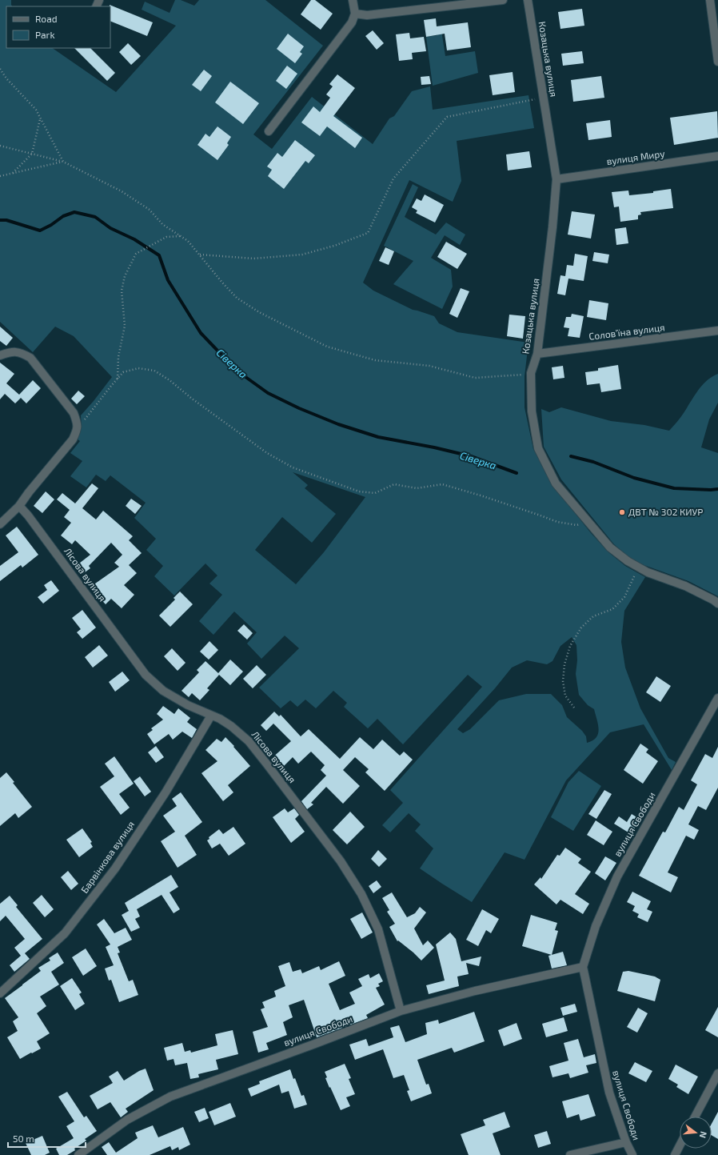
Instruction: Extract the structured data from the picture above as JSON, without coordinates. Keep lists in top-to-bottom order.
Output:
{
  "streets": {
    "street": [
      "Козацька вулиця",
      "вулиця Миру",
      "Соловʼїна вулиця",
      "Лісова вулиця",
      "вулиця Свободи",
      "Барвінкова вулиця"
    ]
  },
  "crossings": [
    ["Козацька вулиця", "вулиця Миру"],
    ["Козацька вулиця", "Соловʼїна вулиця"],
    ["Лісова вулиця", "вулиця Свободи"],
    ["Лісова вулиця", "Барвінкова вулиця"]
  ],
  "water": ["Сіверка"],
  "places": ["ДВТ № 302 КИУР"],
  "legend": ["Road", "Park"],
  "scale_bar": "50 m",
  "north": "right"
}
